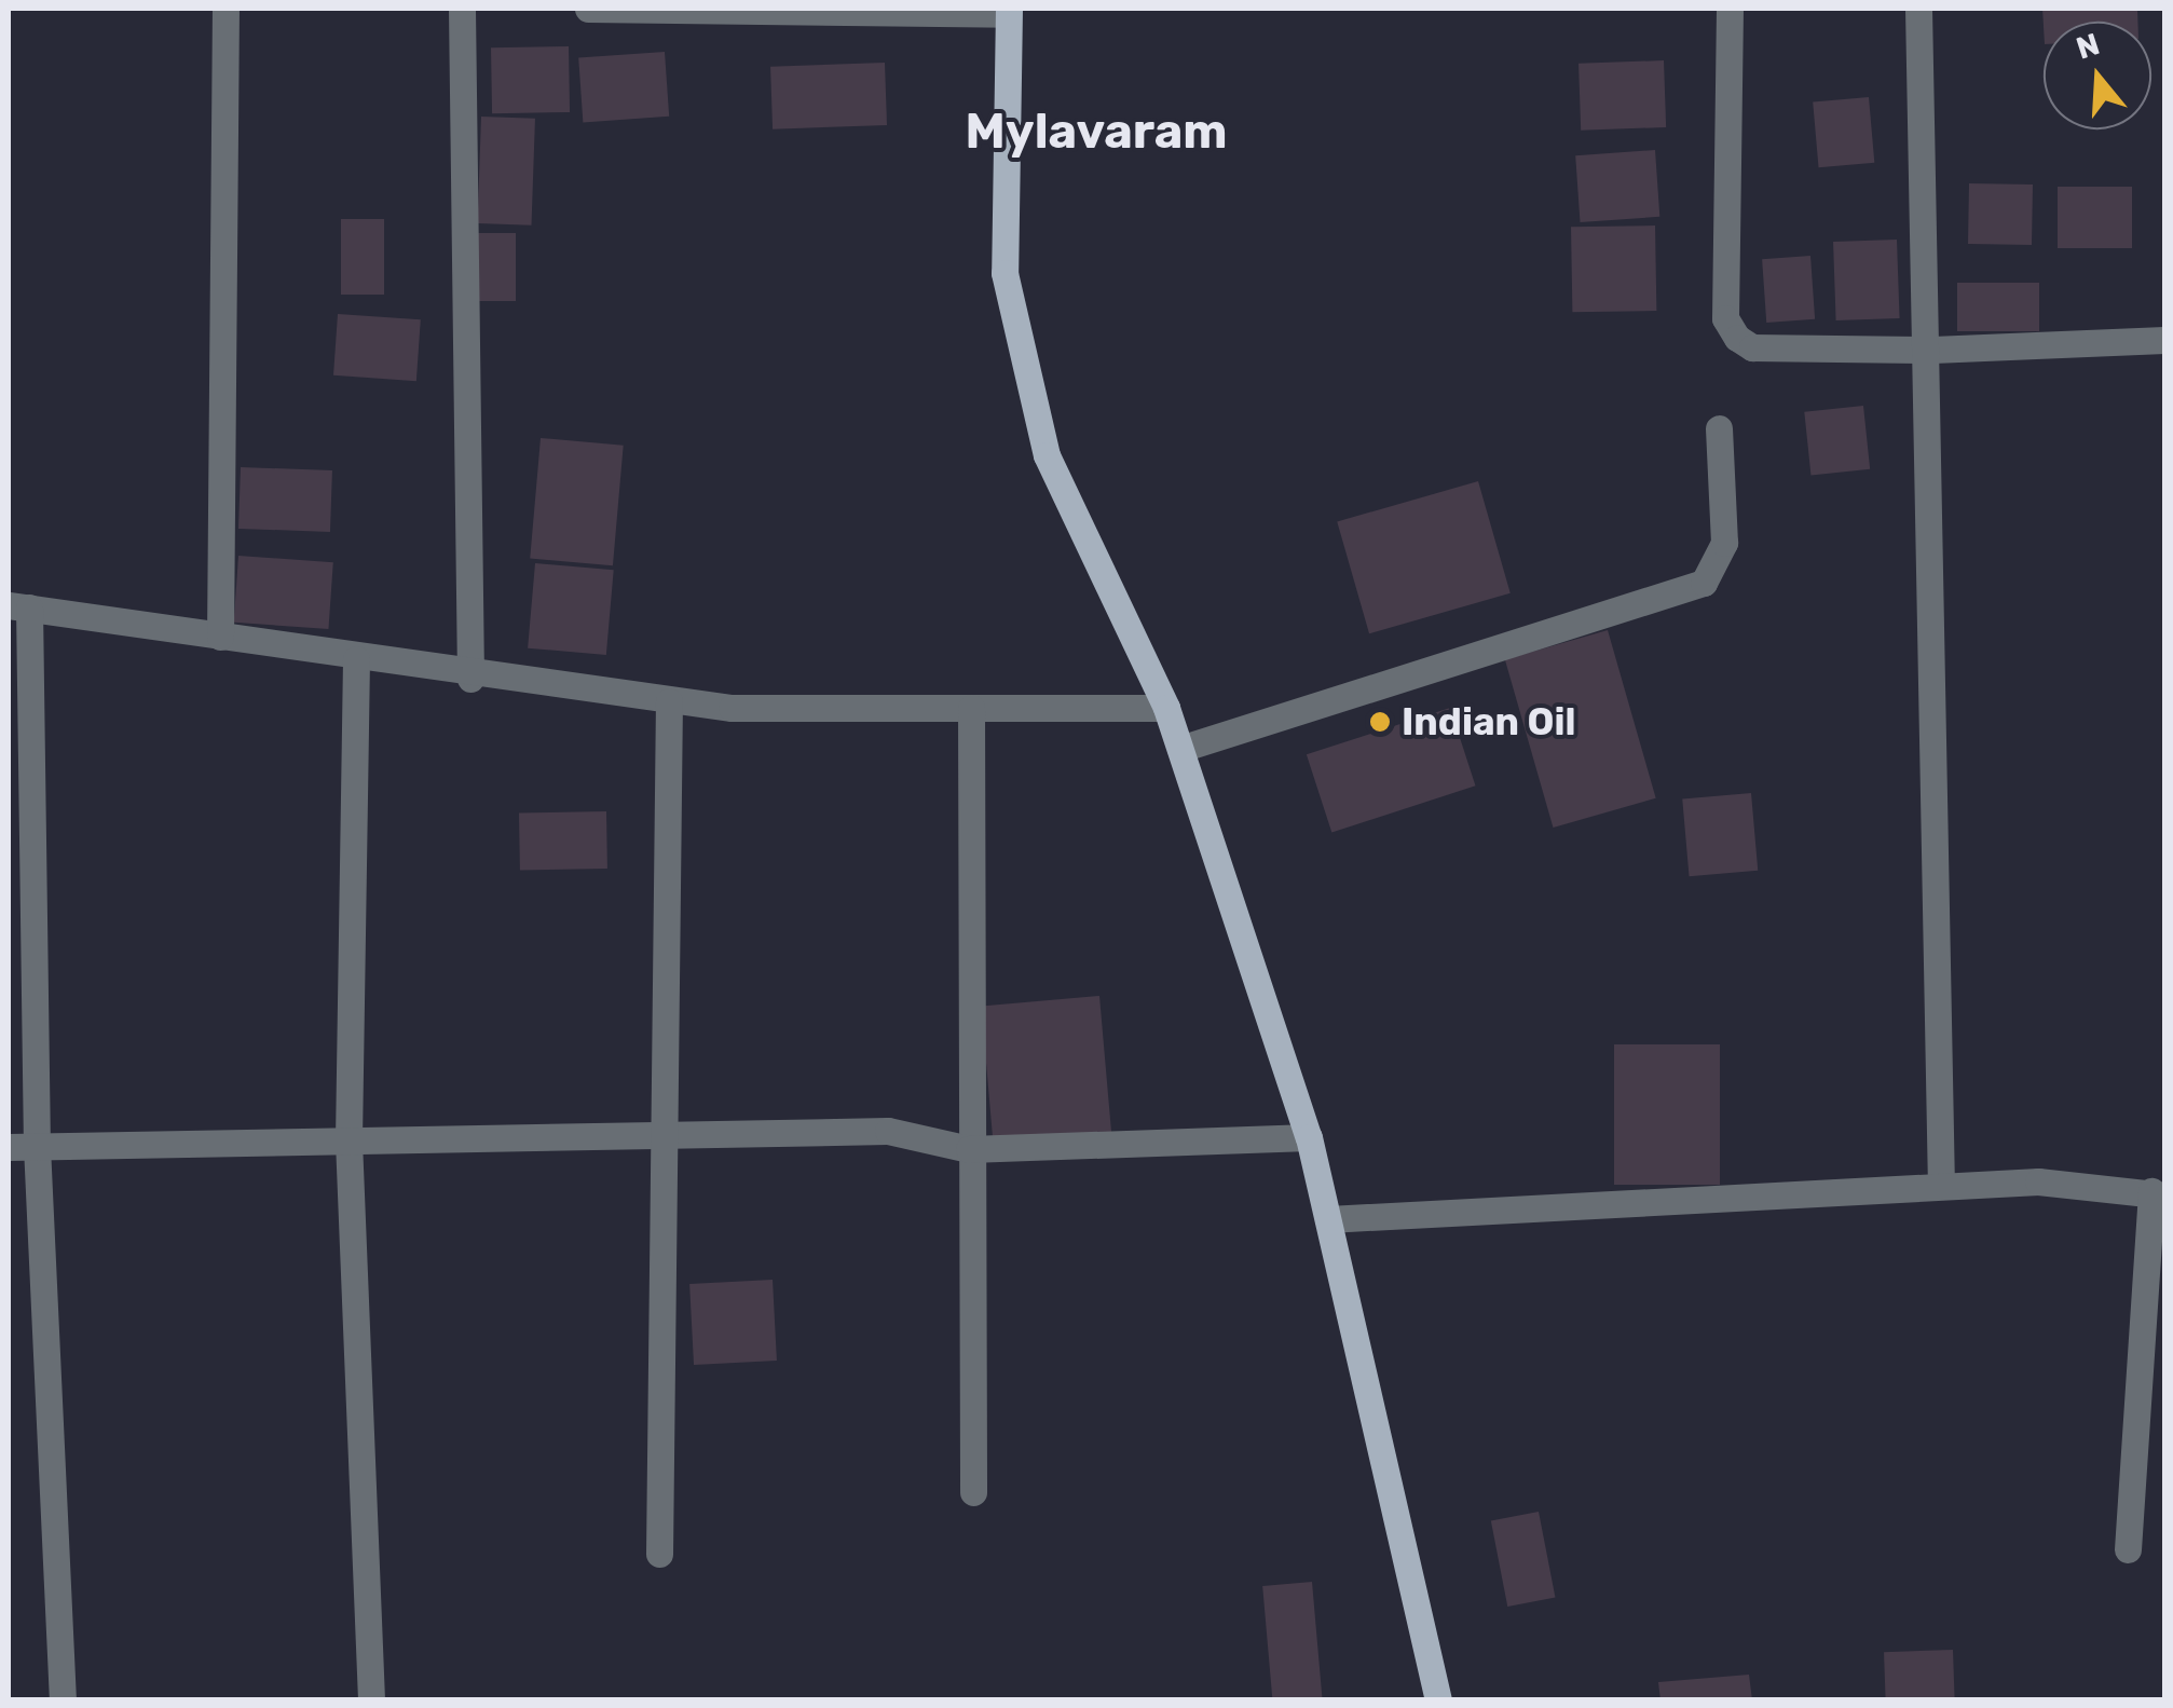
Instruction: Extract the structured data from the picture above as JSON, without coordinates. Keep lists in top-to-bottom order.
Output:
{
  "districts": ["Mylavaram"],
  "places": ["Indian Oil"],
  "north": "top"
}
